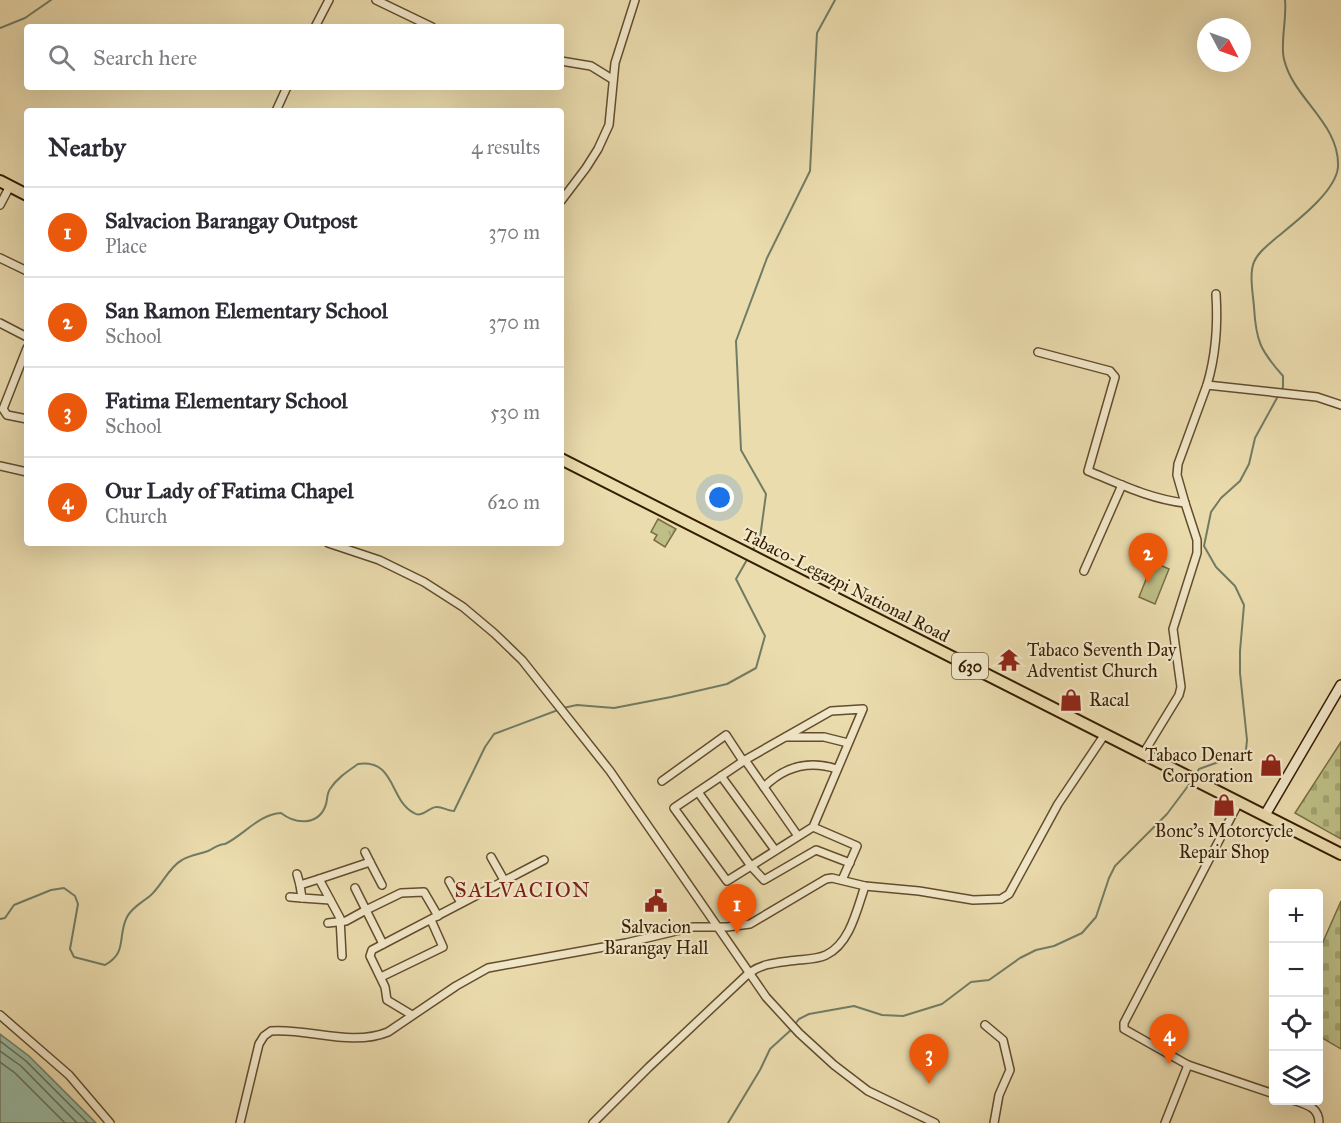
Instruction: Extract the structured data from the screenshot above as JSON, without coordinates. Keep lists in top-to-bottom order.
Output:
{
  "streets": {
    "main road": ["Tabaco-Legazpi National Road", "630"]
  },
  "districts": ["SALVACION"],
  "places": {
    "temple": ["Tabaco Seventh Day Adventist Church"],
    "shop": ["Racal", "Tabaco Denart Corporation", "Bonc's Motorcycle Repair Shop"],
    "public building": ["Salvacion Barangay Hall"]
  },
  "north": "bottom right",
  "page": {
    "search": "Search here",
    "heading": ["Nearby", "4 results"],
    "list": [
      {
        "mark": "1",
        "name": "Salvacion Barangay Outpost",
        "note": "Place",
        "value": "370 m"
      },
      {
        "mark": "2",
        "name": "San Ramon Elementary School",
        "note": "School",
        "value": "370 m"
      },
      {
        "mark": "3",
        "name": "Fatima Elementary School",
        "note": "School",
        "value": "530 m"
      },
      {
        "mark": "4",
        "name": "Our Lady of Fatima Chapel",
        "note": "Church",
        "value": "620 m"
      }
    ],
    "pins": [
      "2",
      "1",
      "4",
      "3"
    ],
    "map_buttons": ["+", "−"]
  }
}
